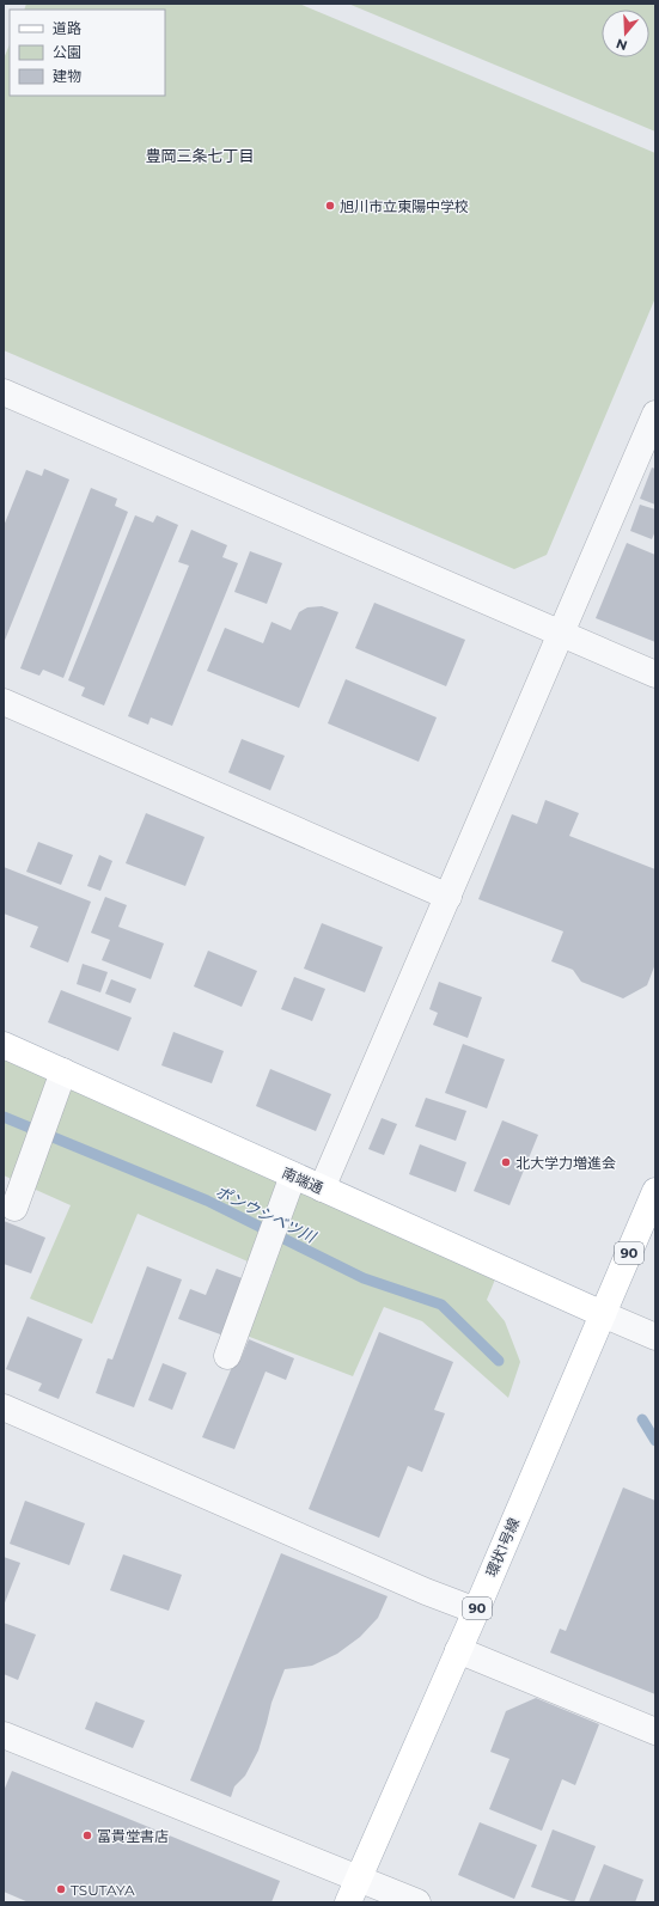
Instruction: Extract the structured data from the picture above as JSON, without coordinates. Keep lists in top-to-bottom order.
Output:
{
  "streets": {
    "main road": ["南端通", "90", "環状1号線"]
  },
  "crossings": [
    ["南端通", "環状1号線"]
  ],
  "districts": ["豊岡三条七丁目"],
  "water": ["ポンウシベツ川"],
  "places": [
    "旭川市立東陽中学校",
    "北大学力増進会",
    "冨貴堂書店",
    "TSUTAYA"
  ],
  "legend": ["道路", "公園", "建物"],
  "north": "bottom"
}
